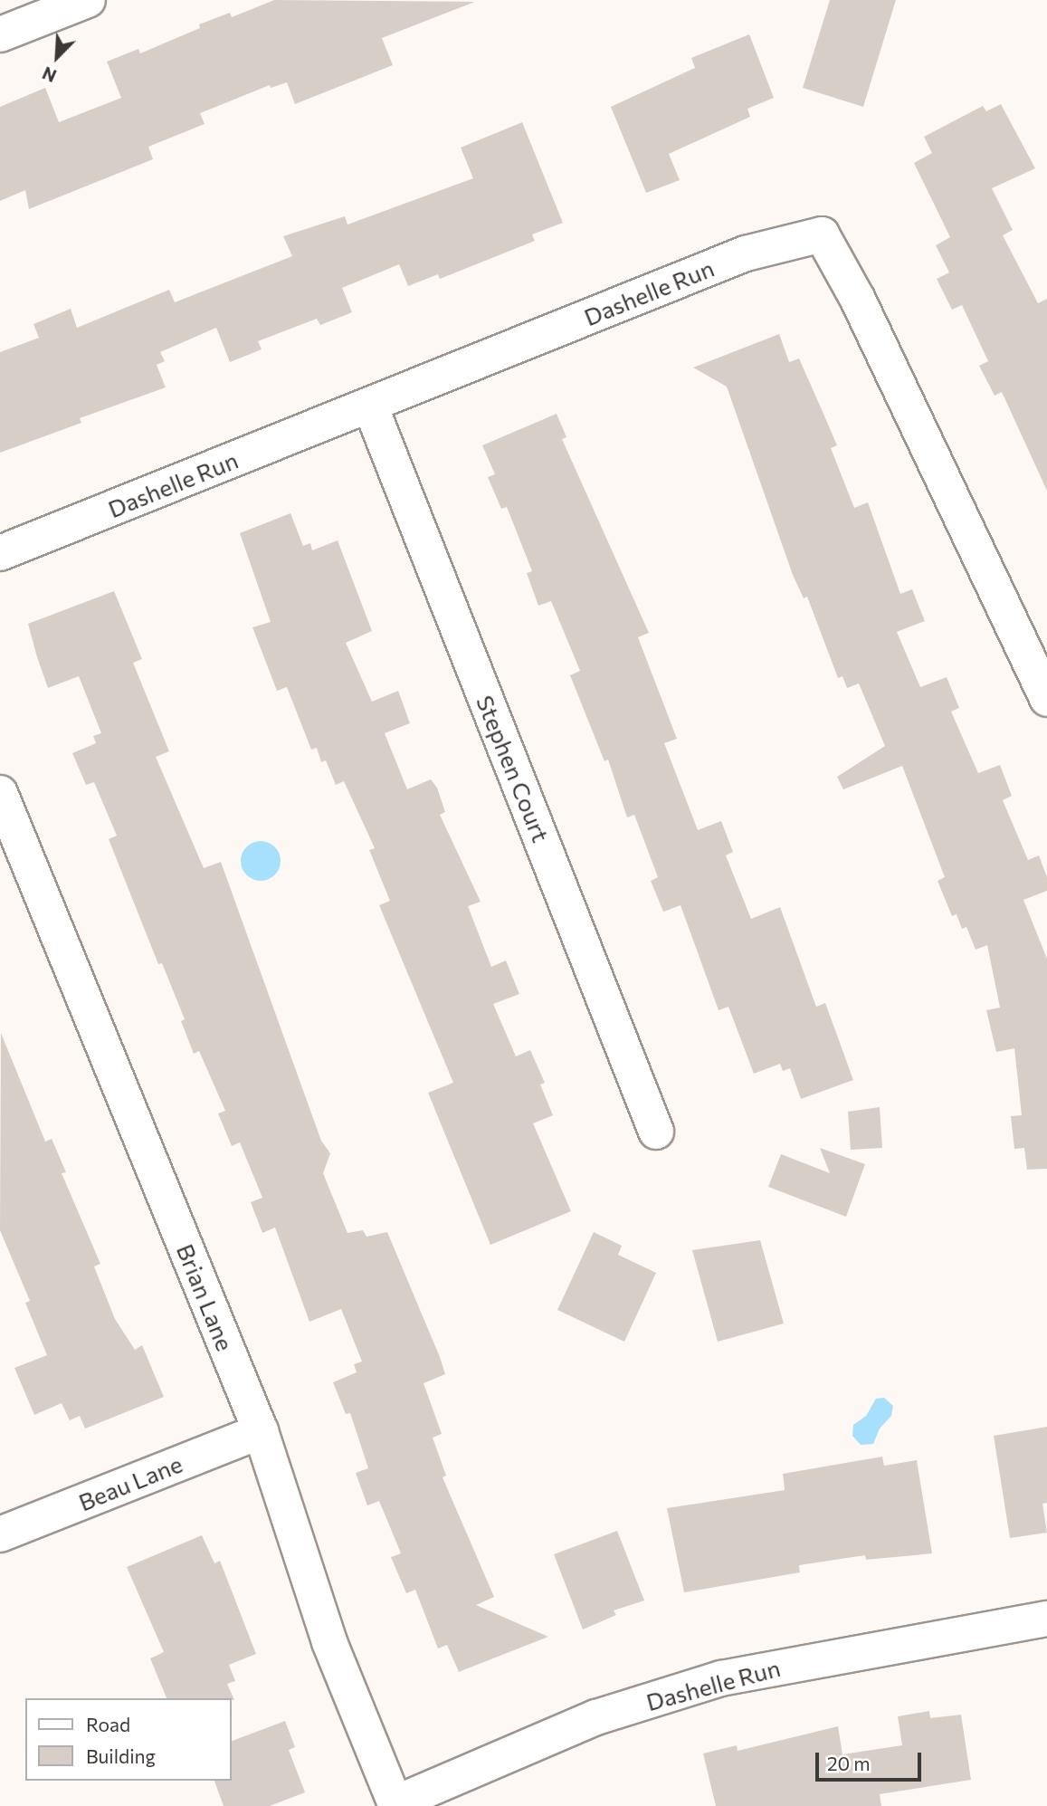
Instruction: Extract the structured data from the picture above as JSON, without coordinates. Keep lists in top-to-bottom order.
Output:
{
  "streets": {
    "street": [
      "Dashelle Run",
      "Stephen Court",
      "Brian Lane",
      "Beau Lane"
    ]
  },
  "crossings": [
    ["Dashelle Run", "Stephen Court"],
    ["Dashelle Run", "Brian Lane"],
    ["Brian Lane", "Beau Lane"]
  ],
  "legend": ["Road", "Building"],
  "scale_bar": "20 m",
  "north": "bottom left"
}
